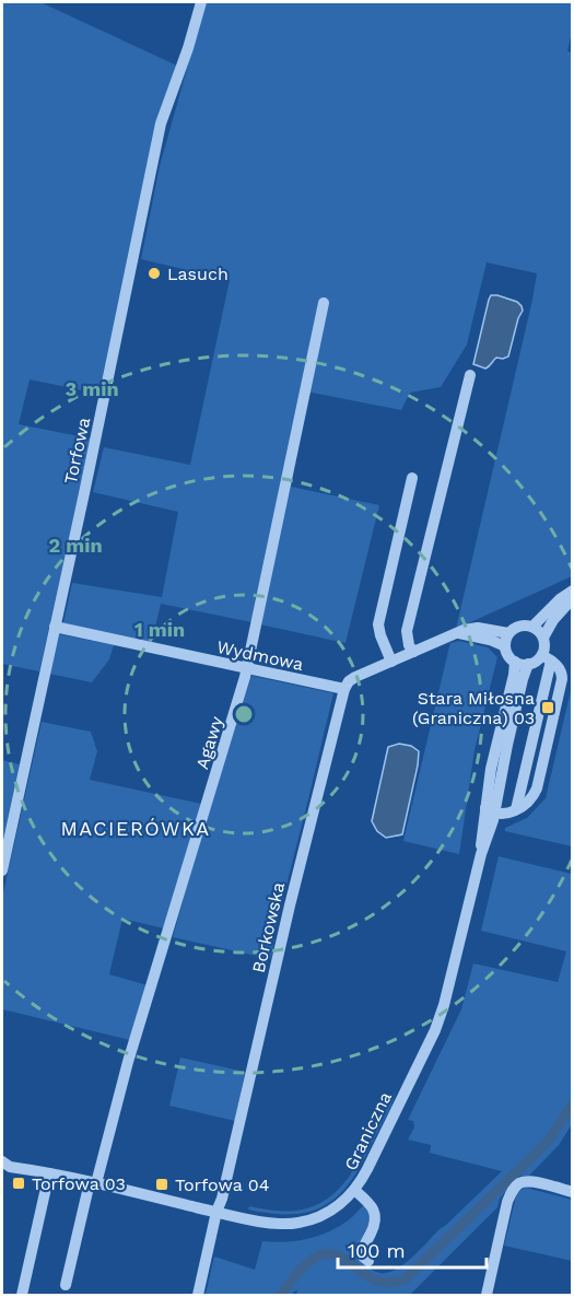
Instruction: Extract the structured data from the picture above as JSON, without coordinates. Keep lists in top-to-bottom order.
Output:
{
  "streets": {
    "street": [
      "Torfowa",
      "Wydmowa",
      "Agawy",
      "Borkowska",
      "Graniczna"
    ]
  },
  "crossings": [
    ["Torfowa", "Wydmowa"],
    ["Wydmowa", "Agawy"],
    ["Wydmowa", "Borkowska"],
    ["Agawy", "Graniczna"],
    ["Borkowska", "Graniczna"]
  ],
  "districts": ["MACIERÓWKA"],
  "places": {
    "other": ["Lasuch"],
    "transit": ["Stara Miłosna (Graniczna) 03", "Torfowa 03", "Torfowa 04"]
  },
  "scale_bar": "100 m",
  "rings": ["3 min", "2 min", "1 min"]
}
